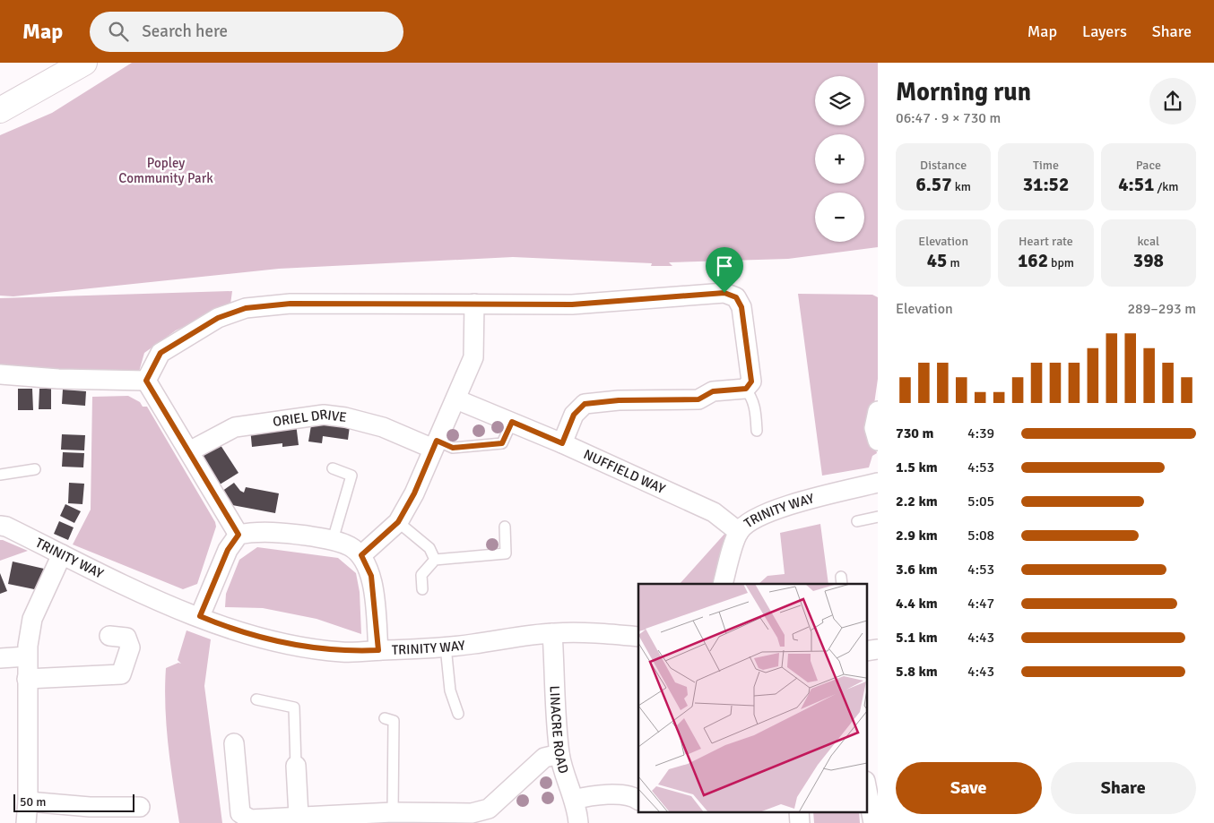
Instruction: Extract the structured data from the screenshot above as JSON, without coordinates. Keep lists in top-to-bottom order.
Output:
{
  "streets": {
    "street": [
      "ORIEL DRIVE",
      "NUFFIELD WAY",
      "TRINITY WAY",
      "LINACRE ROAD"
    ]
  },
  "crossings": [
    ["NUFFIELD WAY", "TRINITY WAY"],
    ["TRINITY WAY", "LINACRE ROAD"]
  ],
  "parks": ["Popley Community Park"],
  "scale_bar": "50 m",
  "page": {
    "header": "Map",
    "search": "Search here",
    "nav": ["Map", "Layers", "Share"],
    "heading": ["Morning run", "06:47 · 9 × 730 m"],
    "map_buttons": ["+", "−"],
    "stats": [
      ["Distance", "6.57 km"],
      ["Time", "31:52"],
      ["Pace", "4:51 /km"],
      ["Elevation", "45 m"],
      ["Heart rate", "162 bpm"],
      ["kcal", "398"]
    ],
    "chart": ["Elevation", "289–293 m"],
    "list": [
      {
        "name": "730 m",
        "note": "4:39"
      },
      {
        "name": "1.5 km",
        "note": "4:53"
      },
      {
        "name": "2.2 km",
        "note": "5:05"
      },
      {
        "name": "2.9 km",
        "note": "5:08"
      },
      {
        "name": "3.6 km",
        "note": "4:53"
      },
      {
        "name": "4.4 km",
        "note": "4:47"
      },
      {
        "name": "5.1 km",
        "note": "4:43"
      },
      {
        "name": "5.8 km",
        "note": "4:43"
      }
    ],
    "buttons": ["Save", "Share"],
    "scale": "50 m"
  }
}
